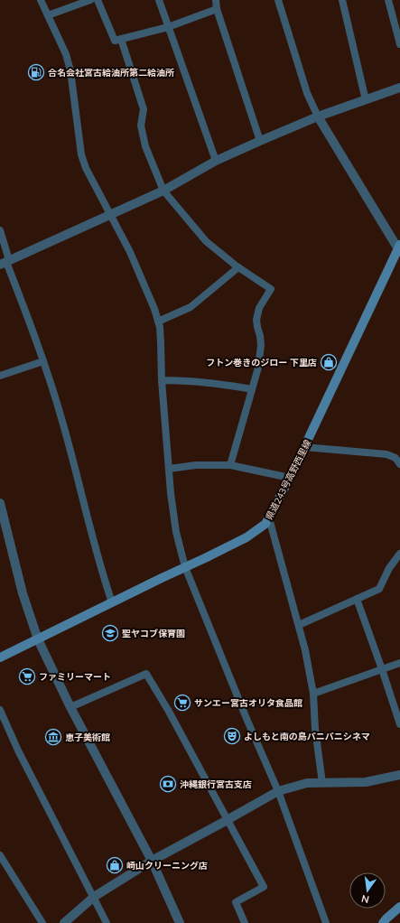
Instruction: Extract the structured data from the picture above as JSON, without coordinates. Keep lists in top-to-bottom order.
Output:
{
  "streets": {
    "main road": ["県道243号高野西里線"]
  },
  "places": {
    "fuel station": ["合名会社宮古給油所第二給油所"],
    "shop": ["フトン巻きのジロー 下里店", "崎山クリーニング店"],
    "school or university": ["聖ヤコブ保育園"],
    "supermarket": ["ファミリーマート", "サンエー宮古オリタ食品館"],
    "theatre": ["よしもと南の島パニパニシネマ"],
    "museum": ["恵子美術館"],
    "bank": ["沖縄銀行宮古支店"]
  },
  "north": "bottom"
}
